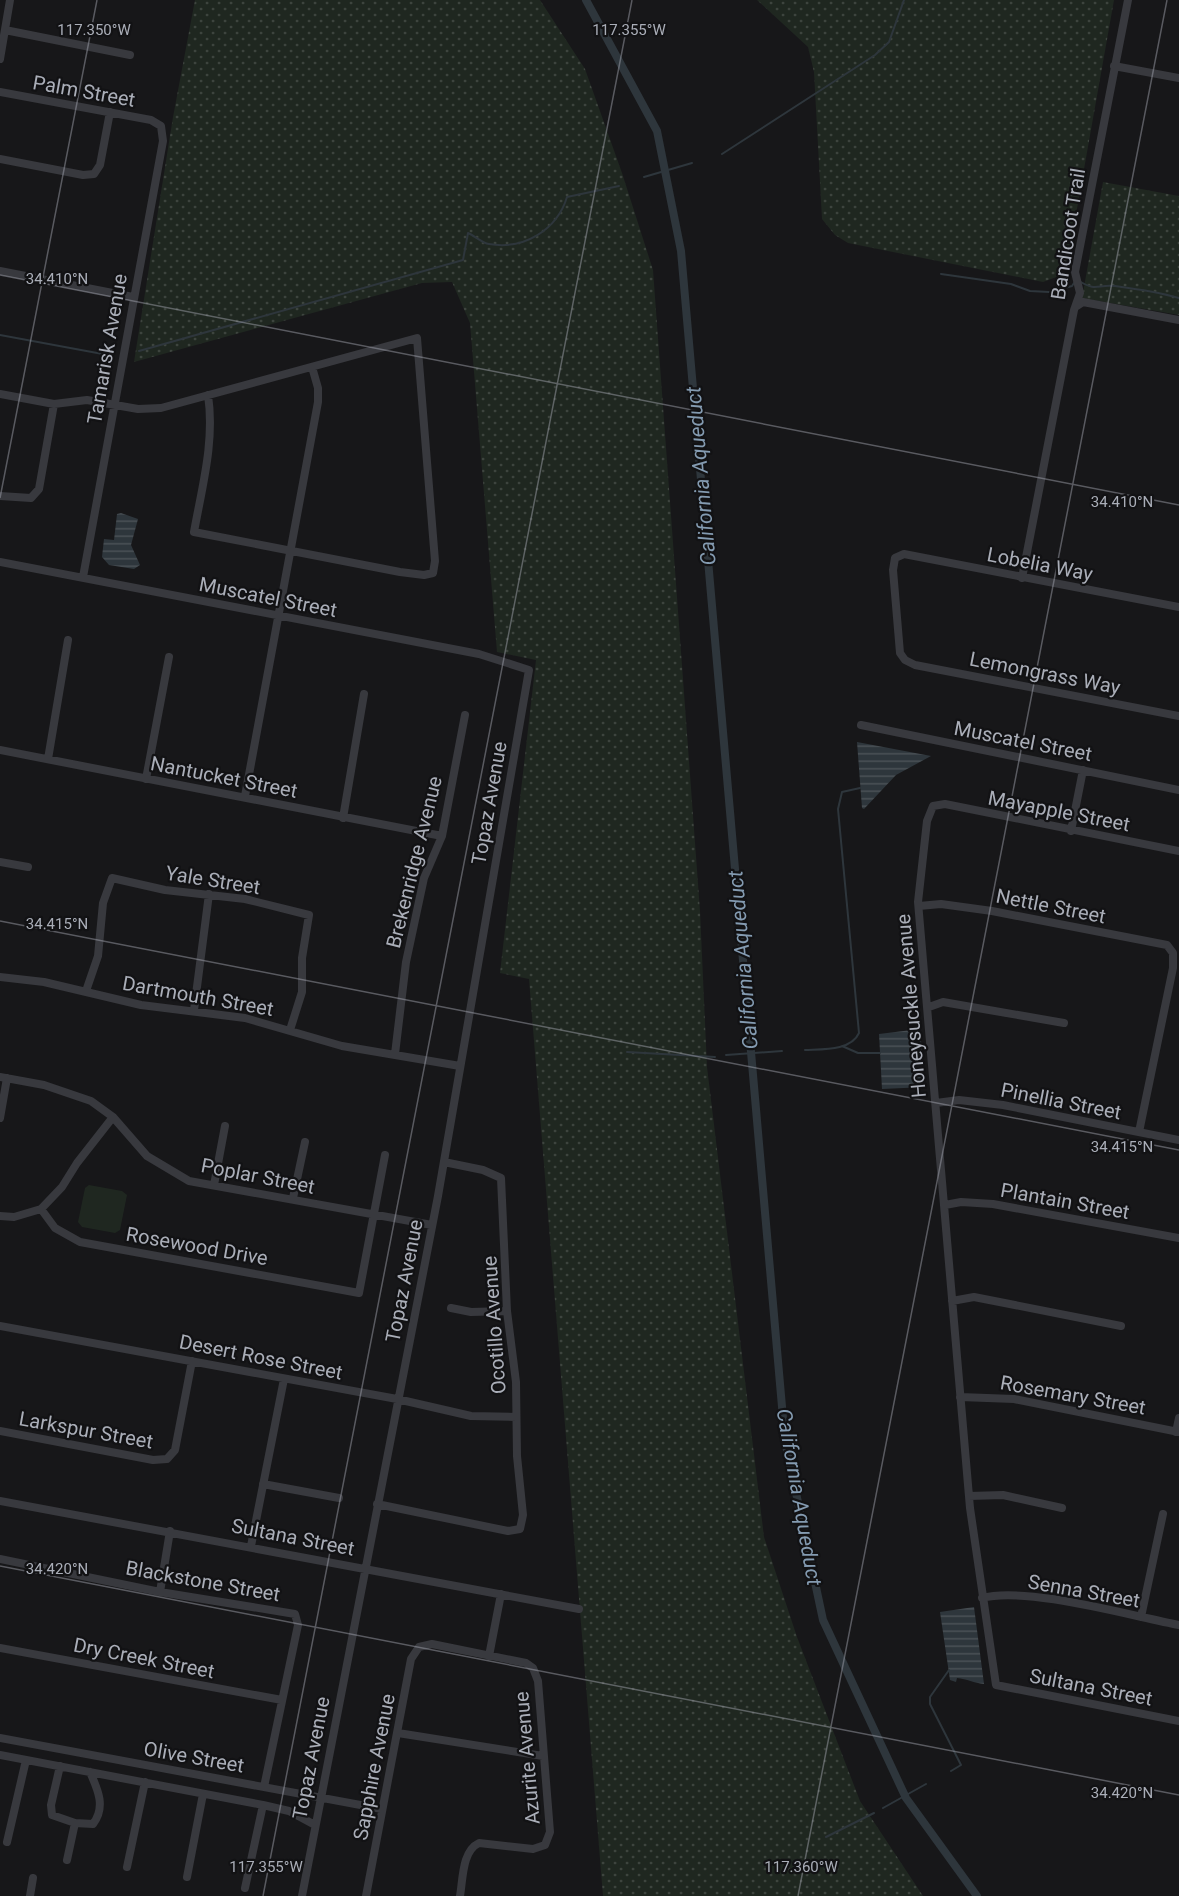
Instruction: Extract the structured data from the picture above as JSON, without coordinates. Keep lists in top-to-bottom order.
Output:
{
  "streets": {
    "street": [
      "Palm Street",
      "Bandicoot Trail",
      "Tamarisk Avenue",
      "Lobelia Way",
      "Muscatel Street",
      "Lemongrass Way",
      "Nantucket Street",
      "Topaz Avenue",
      "Mayapple Street",
      "Brekenridge Avenue",
      "Yale Street",
      "Nettle Street",
      "Dartmouth Street",
      "Honeysuckle Avenue",
      "Pinellia Street",
      "Poplar Street",
      "Plantain Street",
      "Rosewood Drive",
      "Ocotillo Avenue",
      "Desert Rose Street",
      "Rosemary Street",
      "Larkspur Street",
      "Sultana Street",
      "Blackstone Street",
      "Senna Street",
      "Dry Creek Street",
      "Olive Street",
      "Azurite Avenue",
      "Sapphire Avenue"
    ]
  },
  "crossings": [
    ["Palm Street", "Tamarisk Avenue"],
    ["Bandicoot Trail", "Lobelia Way"],
    ["Tamarisk Avenue", "Muscatel Street"],
    ["Lobelia Way", "Lemongrass Way"],
    ["Muscatel Street", "Topaz Avenue"],
    ["Nantucket Street", "Brekenridge Avenue"],
    ["Topaz Avenue", "Dartmouth Street"],
    ["Topaz Avenue", "Poplar Street"],
    ["Topaz Avenue", "Ocotillo Avenue"],
    ["Topaz Avenue", "Desert Rose Street"],
    ["Topaz Avenue", "Sultana Street"],
    ["Topaz Avenue", "Olive Street"],
    ["Mayapple Street", "Honeysuckle Avenue"],
    ["Brekenridge Avenue", "Dartmouth Street"],
    ["Yale Street", "Dartmouth Street"],
    ["Nettle Street", "Honeysuckle Avenue"],
    ["Nettle Street", "Pinellia Street"],
    ["Honeysuckle Avenue", "Pinellia Street"],
    ["Honeysuckle Avenue", "Plantain Street"],
    ["Honeysuckle Avenue", "Rosemary Street"],
    ["Honeysuckle Avenue", "Sultana Street"],
    ["Honeysuckle Avenue", "Senna Street"],
    ["Poplar Street", "Rosewood Drive"],
    ["Ocotillo Avenue", "Desert Rose Street"],
    ["Desert Rose Street", "Larkspur Street"],
    ["Blackstone Street", "Dry Creek Street"],
    ["Olive Street", "Sapphire Avenue"],
    ["Azurite Avenue", "Sapphire Avenue"]
  ],
  "water": ["California Aqueduct"],
  "coordinates": [
    "117.350°W",
    "117.355°W",
    "34.410°N",
    "34.415°N",
    "34.420°N",
    "117.360°W"
  ]
}
